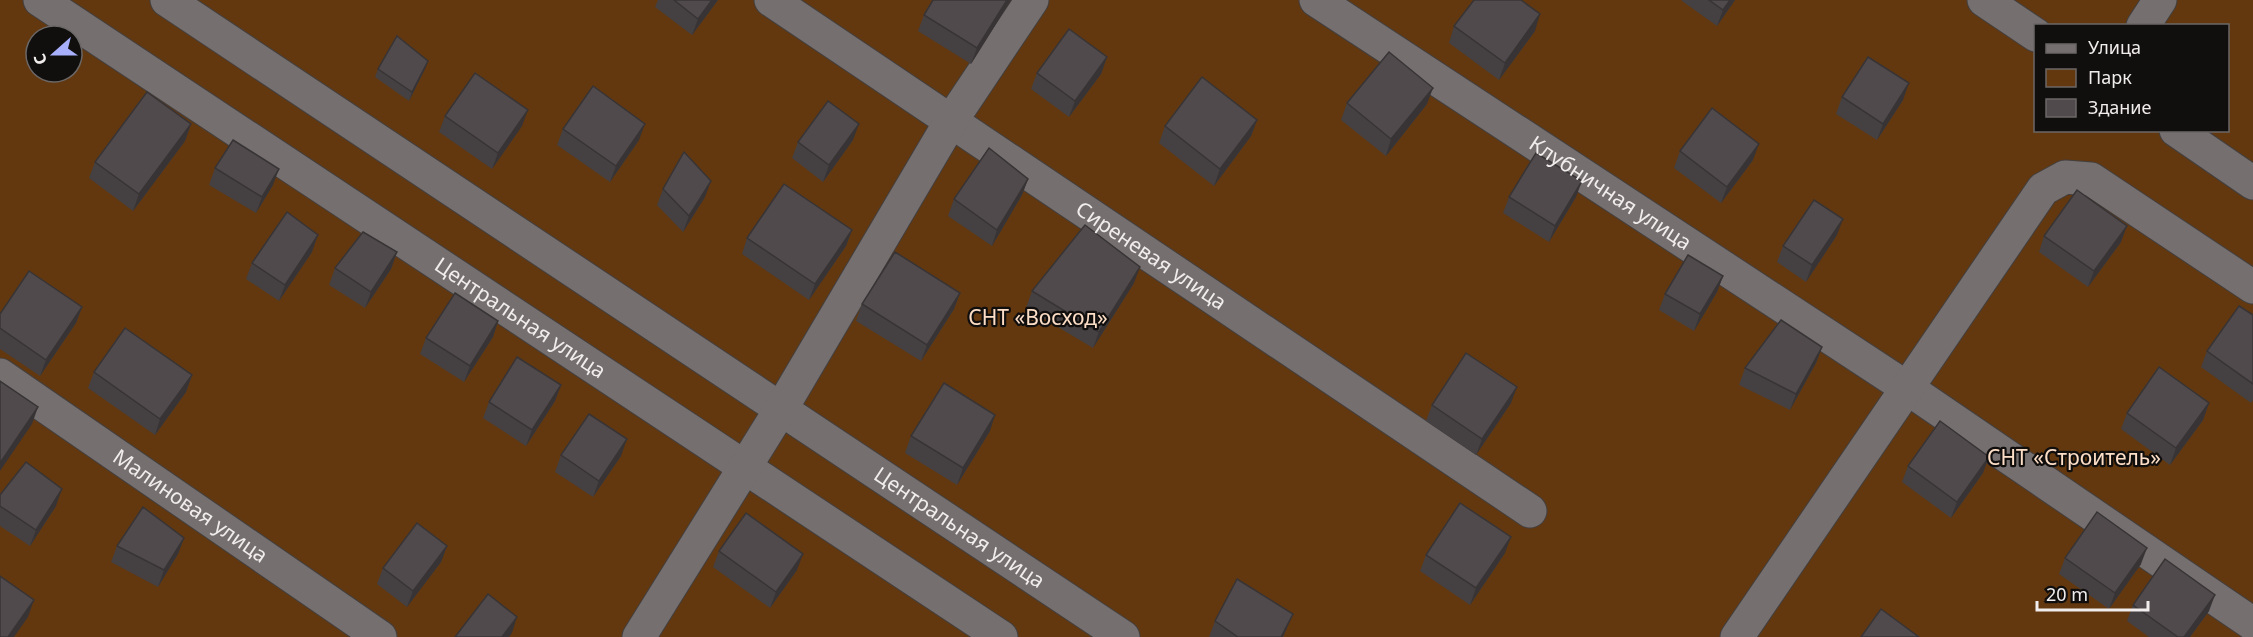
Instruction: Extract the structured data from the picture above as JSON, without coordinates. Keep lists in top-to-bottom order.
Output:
{
  "streets": {
    "street": [
      "Клубничная улица",
      "Сиреневая улица",
      "Центральная улица",
      "Малиновая улица"
    ]
  },
  "parks": ["СНТ «Восход»", "СНТ «Строитель»"],
  "legend": ["Улица", "Парк", "Здание"],
  "scale_bar": "20 m",
  "north": "left"
}
